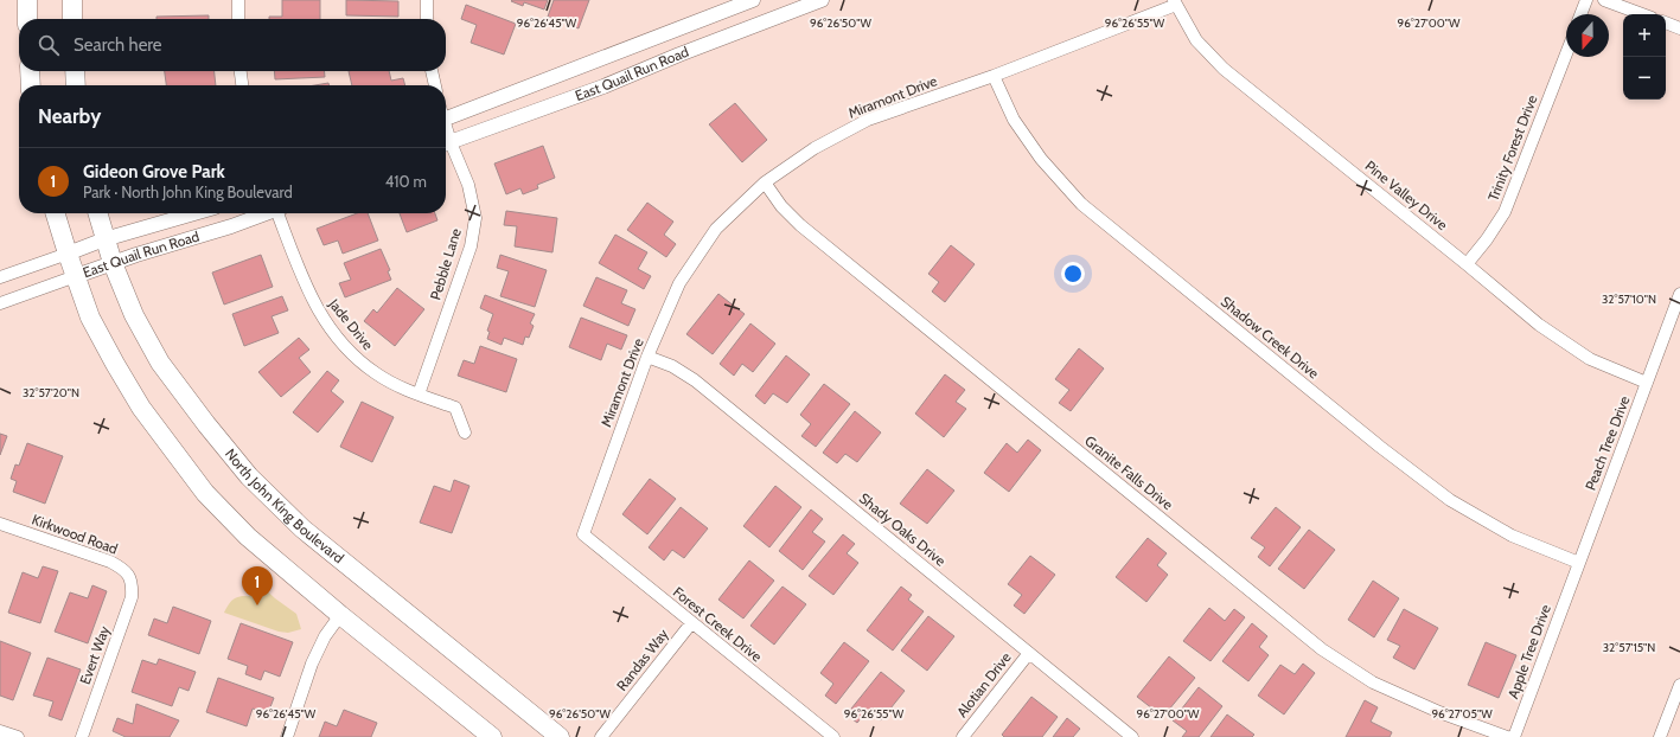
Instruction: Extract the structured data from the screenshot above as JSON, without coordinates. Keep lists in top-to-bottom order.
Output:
{
  "streets": {
    "main road": ["North John King Boulevard"],
    "street": [
      "East Quail Run Road",
      "Miramont Drive",
      "Trinity Forest Drive",
      "Pine Valley Drive",
      "Pebble Lane",
      "Jade Drive",
      "Shadow Creek Drive",
      "Peach Tree Drive",
      "Granite Falls Drive",
      "Shady Oaks Drive",
      "Kirkwood Road",
      "Forest Creek Drive",
      "Apple Tree Drive",
      "Evert Way",
      "Randas Way",
      "Alotian Drive"
    ]
  },
  "crossings": [
    ["East Quail Run Road", "Pebble Lane"],
    ["East Quail Run Road", "North John King Boulevard"],
    ["Miramont Drive", "Pine Valley Drive"],
    ["Miramont Drive", "Shadow Creek Drive"],
    ["Miramont Drive", "Granite Falls Drive"],
    ["Miramont Drive", "Shady Oaks Drive"],
    ["Miramont Drive", "Forest Creek Drive"],
    ["Trinity Forest Drive", "Pine Valley Drive"],
    ["Pine Valley Drive", "Peach Tree Drive"],
    ["Pebble Lane", "Jade Drive"],
    ["Shadow Creek Drive", "Peach Tree Drive"],
    ["Peach Tree Drive", "Apple Tree Drive"],
    ["Shady Oaks Drive", "Alotian Drive"],
    ["Kirkwood Road", "Evert Way"],
    ["Forest Creek Drive", "Randas Way"]
  ],
  "north": "bottom",
  "page": {
    "map_buttons": ["+", "−"],
    "search": "Search here",
    "heading": "Nearby",
    "list": [
      {
        "mark": "1",
        "name": "Gideon Grove Park",
        "note": "Park · North John King Boulevard",
        "value": "410 m"
      }
    ],
    "pins": "1"
  },
  "coordinates": [
    "96°26'45\"W",
    "96°26'50\"W",
    "96°26'55\"W",
    "96°27'00\"W",
    "32°57'10\"N",
    "32°57'20\"N",
    "32°57'15\"N",
    "96°27'05\"W"
  ]
}
